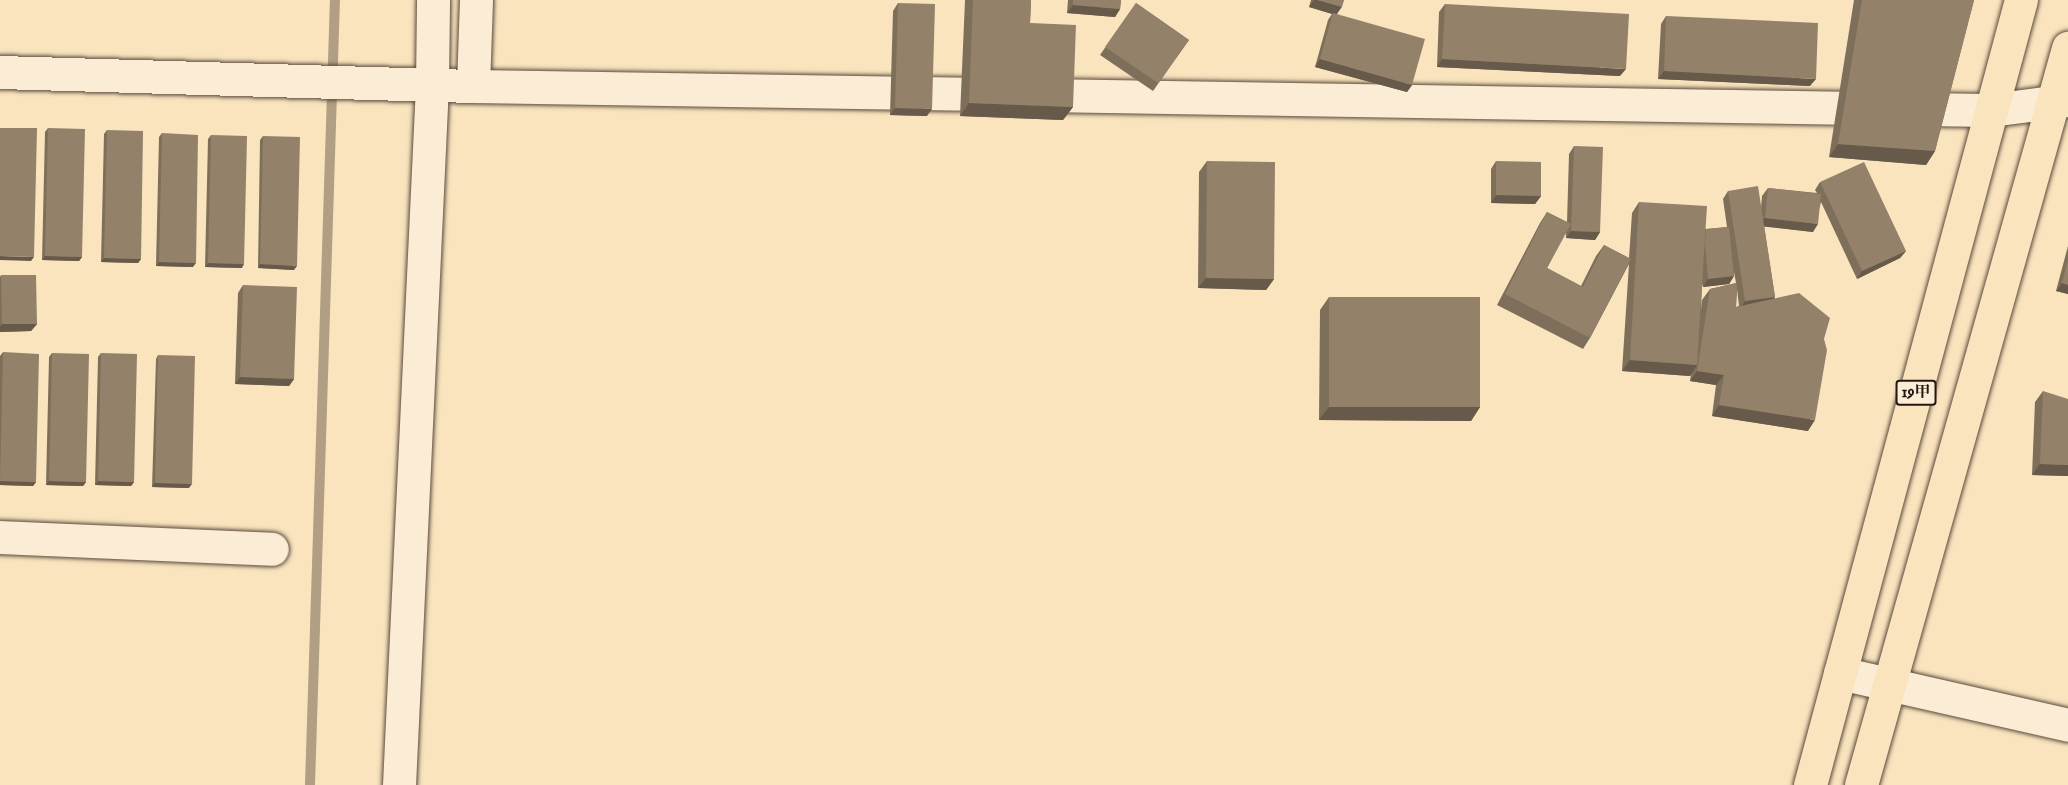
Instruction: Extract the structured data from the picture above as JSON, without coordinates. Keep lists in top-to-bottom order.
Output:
{
  "streets": {
    "main road": ["19甲"]
  }
}
